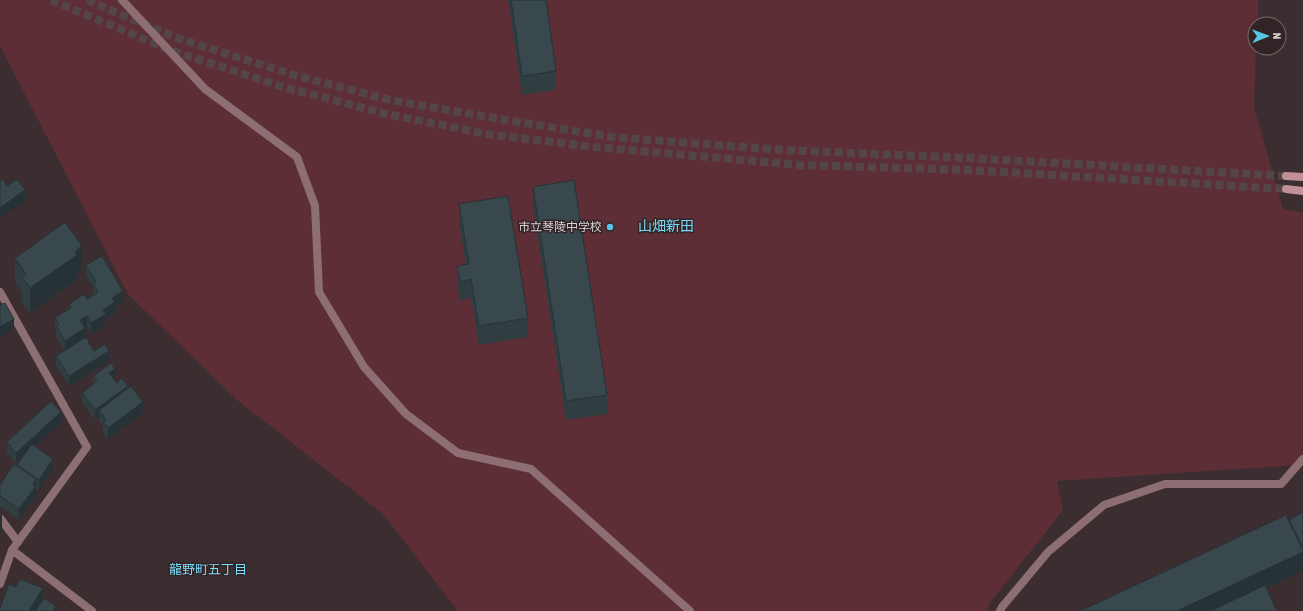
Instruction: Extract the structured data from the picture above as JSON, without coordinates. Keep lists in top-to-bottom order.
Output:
{
  "districts": ["山畑新田", "龍野町五丁目"],
  "places": ["市立琴陵中学校"],
  "north": "right"
}
